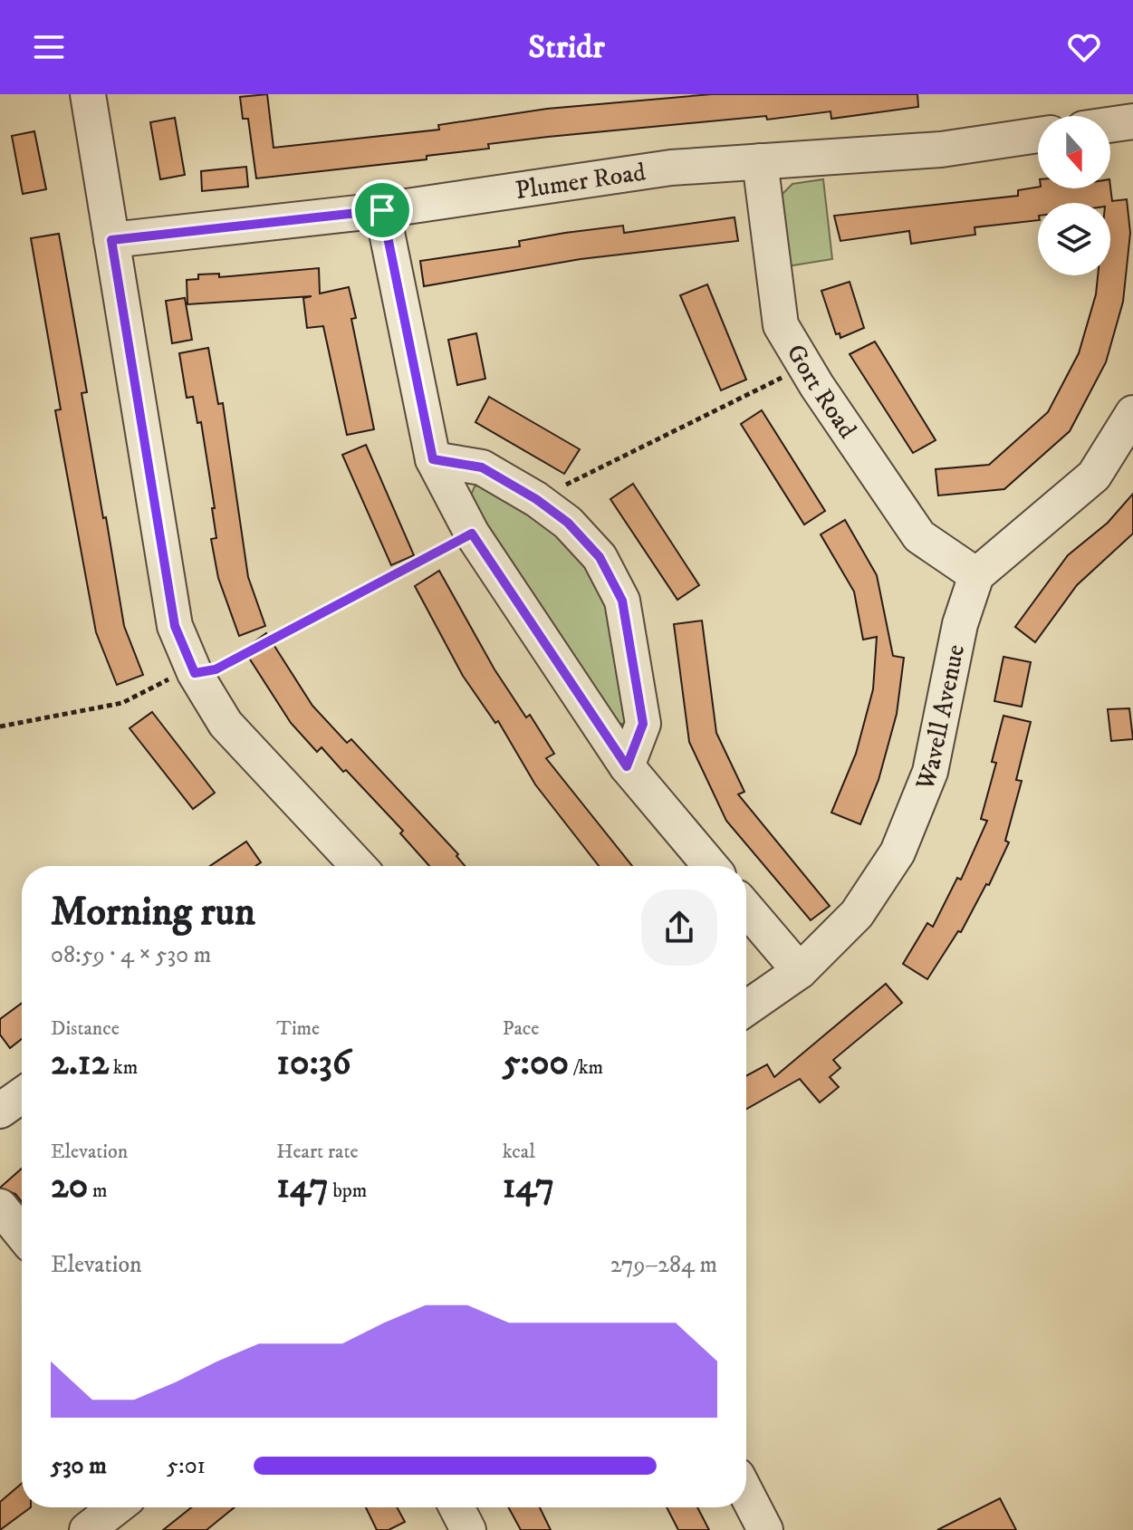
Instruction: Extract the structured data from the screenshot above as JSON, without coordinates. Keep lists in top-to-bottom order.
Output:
{
  "streets": {
    "street": ["Plumer Road", "Gort Road", "Wavell Avenue"]
  },
  "crossings": [
    ["Plumer Road", "Gort Road"],
    ["Gort Road", "Wavell Avenue"]
  ],
  "north": "bottom",
  "page": {
    "header": "Stridr",
    "heading": ["Morning run", "08:59 · 4 × 530 m"],
    "stats": [
      ["Distance", "2.12 km"],
      ["Time", "10:36"],
      ["Pace", "5:00 /km"],
      ["Elevation", "20 m"],
      ["Heart rate", "147 bpm"],
      ["kcal", "147"]
    ],
    "chart": ["Elevation", "279–284 m"],
    "list": [
      {
        "name": "530 m",
        "note": "5:01"
      }
    ]
  }
}
